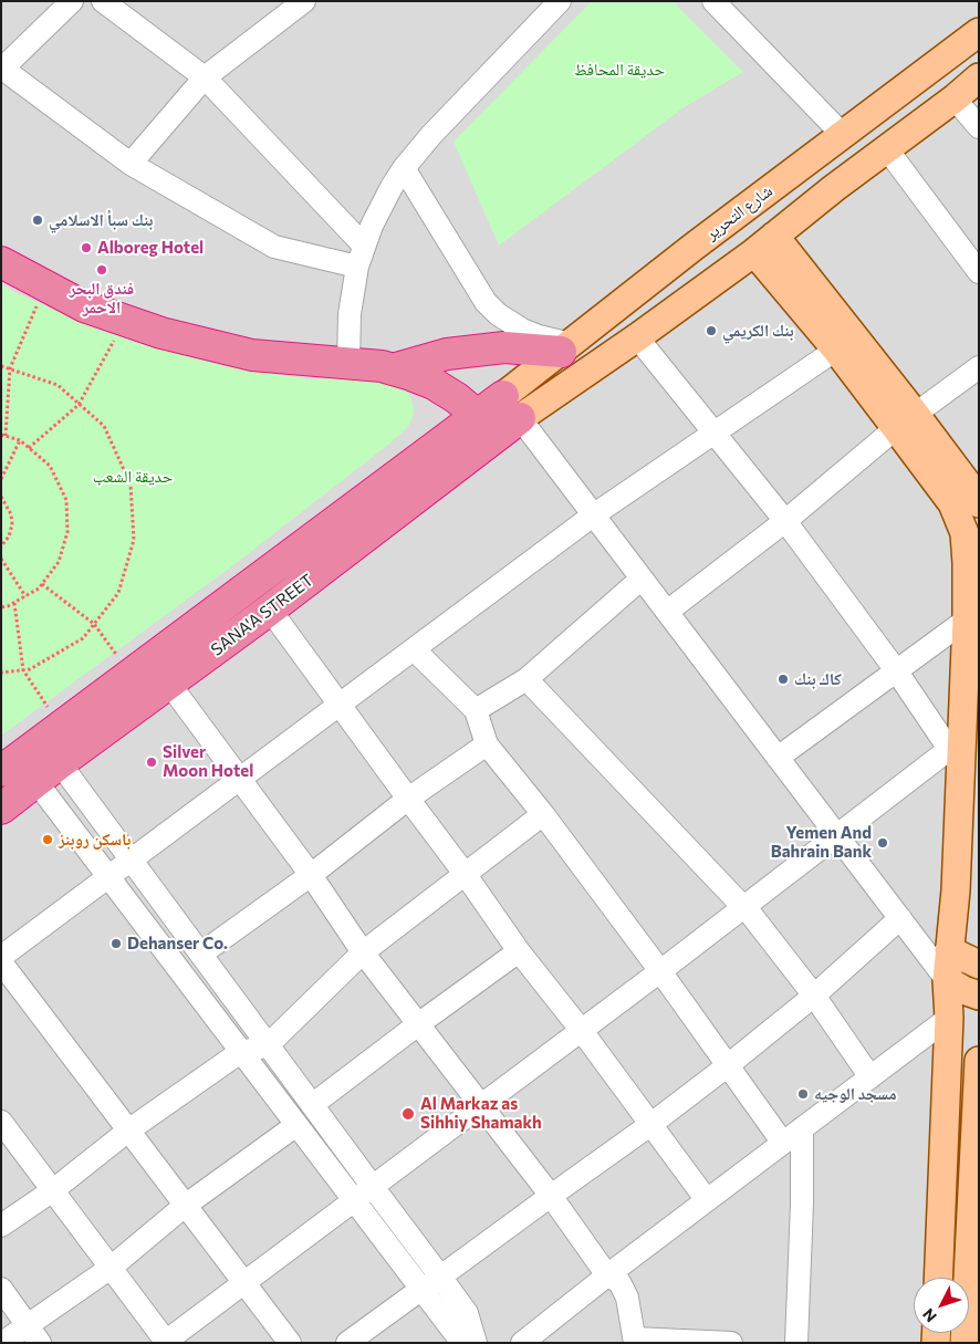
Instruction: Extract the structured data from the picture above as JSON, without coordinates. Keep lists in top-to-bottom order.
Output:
{
  "streets": {
    "highway": ["SANA'A STREET"],
    "main road": ["شارع التحرير"]
  },
  "crossings": [
    ["شارع التحرير", "SANA'A STREET"]
  ],
  "parks": ["حديقة المحافظ", "حديقة الشعب"],
  "places": [
    "بنك سبأ الاسلامي",
    "Alboreg Hotel",
    "فندق البحر الاحمر",
    "بنك الكريمي",
    "كاك بنك",
    "Silver Moon Hotel",
    "باسكن روبنز",
    "Yemen And Bahrain Bank",
    "Dehanser Co.",
    "مسجد الوجيه",
    "Al Markaz as Sihhiy Shamakh"
  ],
  "north": "bottom left"
}
